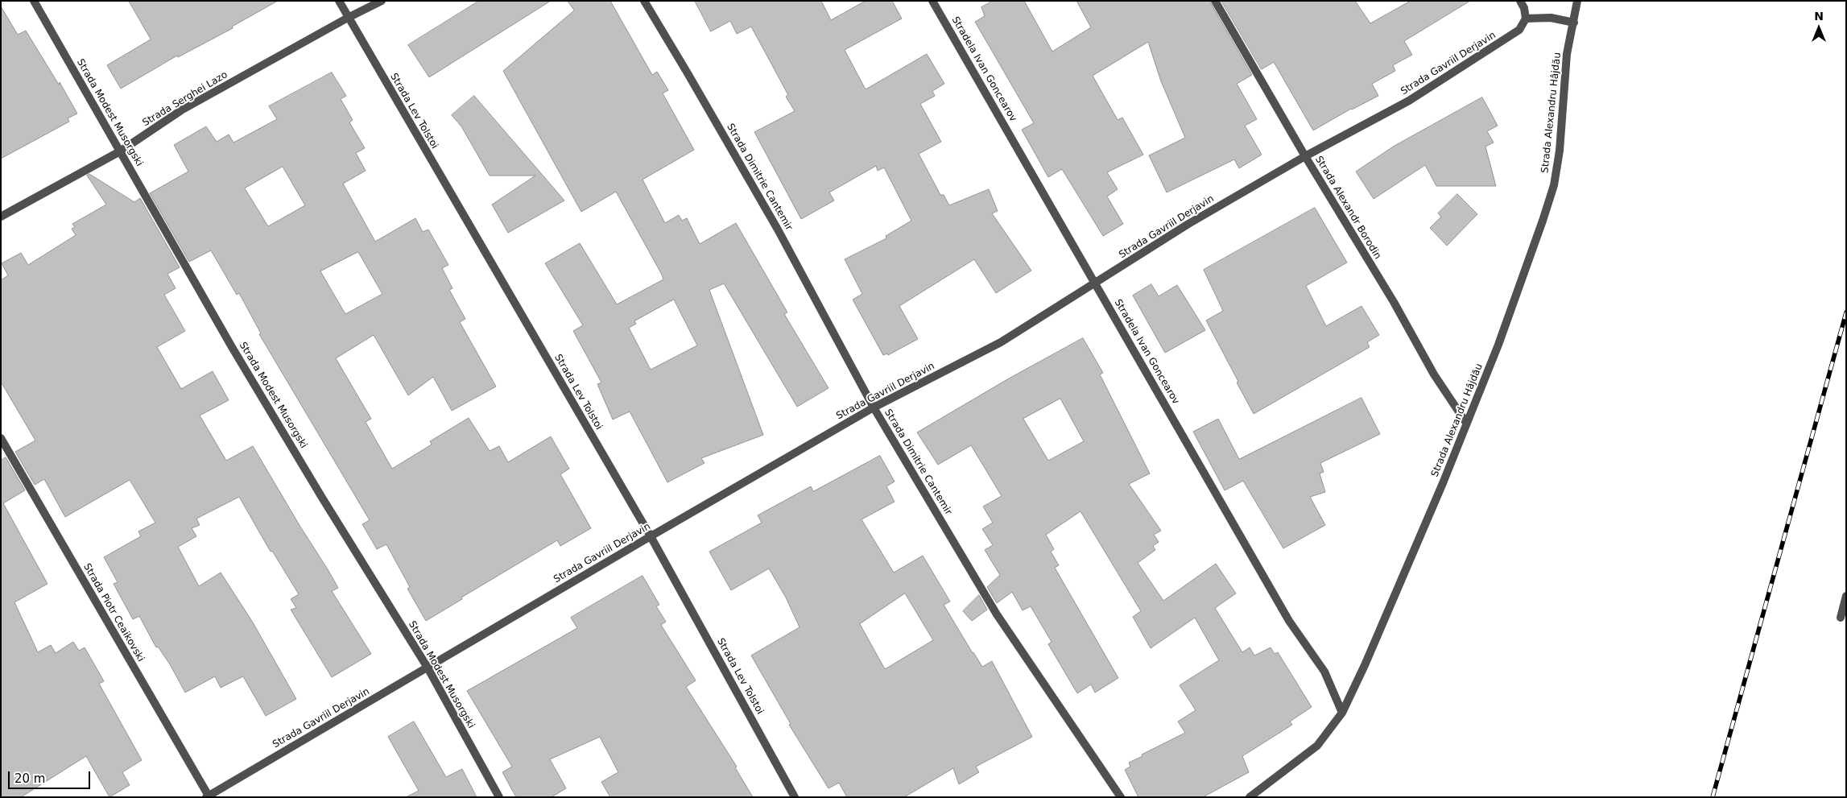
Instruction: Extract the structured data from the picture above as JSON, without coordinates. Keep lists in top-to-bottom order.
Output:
{
  "streets": {
    "street": [
      "Strada Gavriil Derjavin",
      "Stradela Ivan Goncearov",
      "Strada Serghei Lazo",
      "Strada Lev Tolstoi",
      "Strada Modest Musorgski",
      "Strada Alexandru Hâjdău",
      "Strada Dimitrie Cantemir",
      "Strada Alexandr Borodin",
      "Strada Piotr Ceaikovski"
    ]
  },
  "crossings": [
    ["Strada Gavriil Derjavin", "Stradela Ivan Goncearov"],
    ["Strada Gavriil Derjavin", "Strada Lev Tolstoi"],
    ["Strada Gavriil Derjavin", "Strada Modest Musorgski"],
    ["Strada Gavriil Derjavin", "Strada Dimitrie Cantemir"],
    ["Strada Gavriil Derjavin", "Strada Alexandr Borodin"],
    ["Strada Gavriil Derjavin", "Strada Piotr Ceaikovski"],
    ["Stradela Ivan Goncearov", "Strada Alexandru Hâjdău"],
    ["Strada Serghei Lazo", "Strada Lev Tolstoi"],
    ["Strada Serghei Lazo", "Strada Modest Musorgski"],
    ["Strada Alexandru Hâjdău", "Strada Alexandr Borodin"]
  ],
  "scale_bar": "20 m",
  "north": "top"
}
